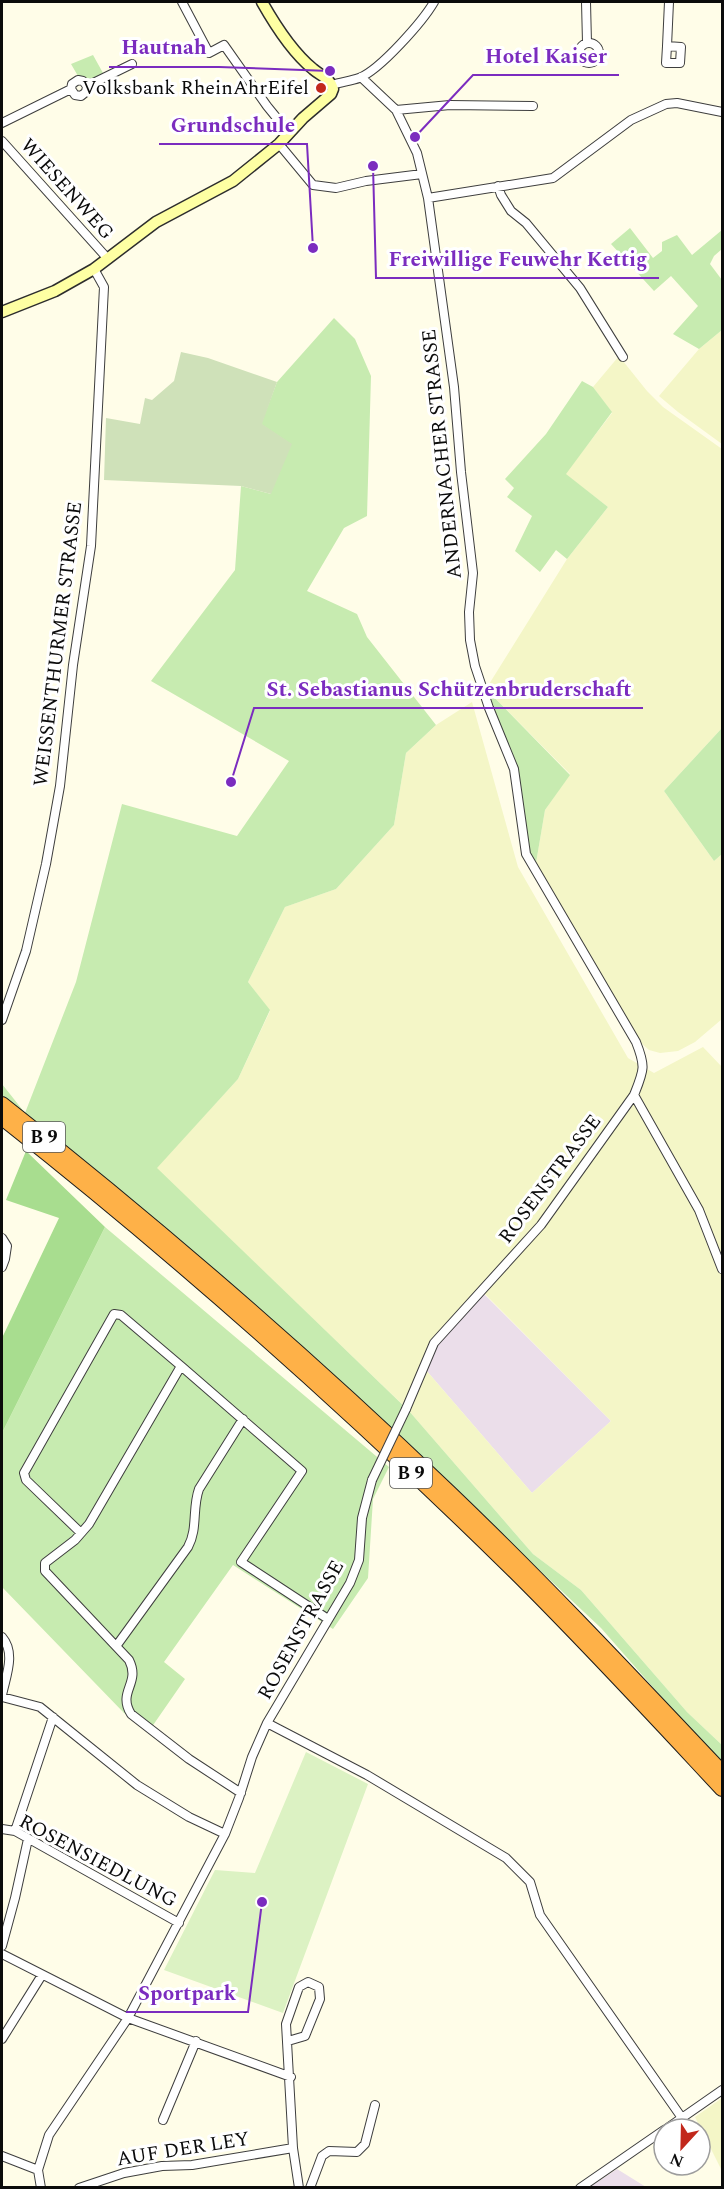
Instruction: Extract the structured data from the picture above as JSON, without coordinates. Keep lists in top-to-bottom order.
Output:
{
  "streets": {
    "highway": ["B 9"],
    "street": [
      "WIESENWEG",
      "ANDERNACHER STRASSE",
      "WEISSENTHURMER STRASSE",
      "ROSENSTRASSE",
      "ROSENSIEDLUNG",
      "AUF DER LEY"
    ]
  },
  "crossings": [
    ["ANDERNACHER STRASSE", "ROSENSTRASSE"],
    ["ROSENSTRASSE", "ROSENSIEDLUNG"]
  ],
  "places": [
    "Hautnah",
    "Volksbank RheinAhrEifel",
    "Hotel Kaiser",
    "Freiwillige Feuwehr Kettig",
    "Grundschule",
    "St. Sebastianus Schützenbruderschaft",
    "Sportpark"
  ],
  "north": "bottom"
}
